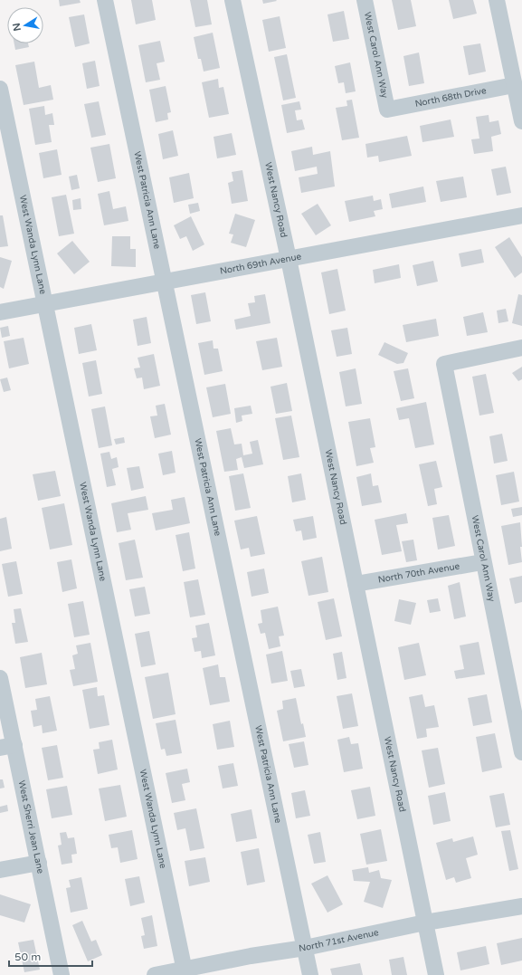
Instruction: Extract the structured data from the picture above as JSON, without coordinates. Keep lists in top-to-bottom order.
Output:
{
  "streets": {
    "street": [
      "West Carol Ann Way",
      "North 68th Drive",
      "West Patricia Ann Lane",
      "West Nancy Road",
      "West Wanda Lynn Lane",
      "North 69th Avenue",
      "North 70th Avenue",
      "West Sherri Jean Lane",
      "North 71st Avenue"
    ]
  },
  "crossings": [
    ["West Carol Ann Way", "North 68th Drive"],
    ["West Carol Ann Way", "North 70th Avenue"],
    ["West Patricia Ann Lane", "North 69th Avenue"],
    ["West Patricia Ann Lane", "North 71st Avenue"],
    ["West Nancy Road", "North 69th Avenue"],
    ["West Nancy Road", "North 70th Avenue"],
    ["West Nancy Road", "North 71st Avenue"],
    ["West Wanda Lynn Lane", "North 69th Avenue"],
    ["West Wanda Lynn Lane", "North 71st Avenue"]
  ],
  "scale_bar": "50 m",
  "north": "left"
}
